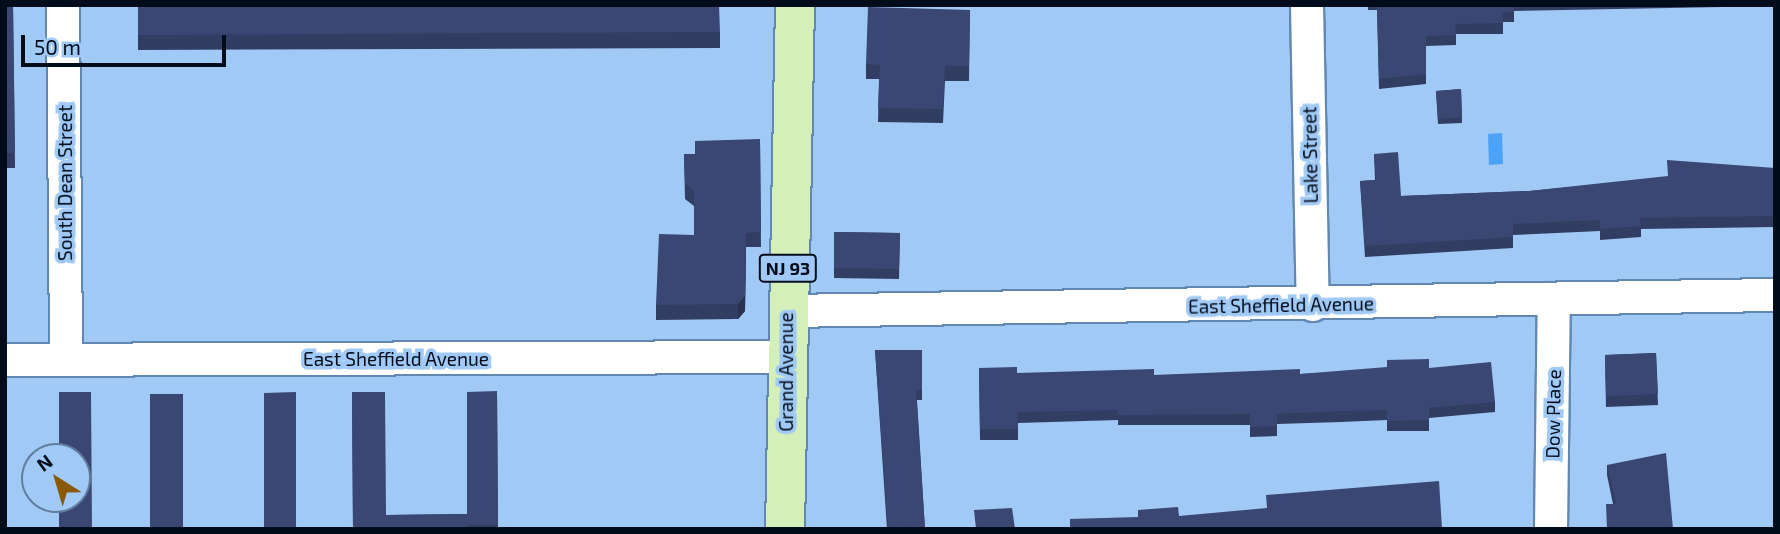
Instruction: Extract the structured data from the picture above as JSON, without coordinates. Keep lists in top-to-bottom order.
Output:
{
  "streets": {
    "main road": ["NJ 93", "Grand Avenue"],
    "street": [
      "Lake Street",
      "South Dean Street",
      "East Sheffield Avenue",
      "Dow Place"
    ]
  },
  "crossings": [
    ["Lake Street", "East Sheffield Avenue"],
    ["South Dean Street", "East Sheffield Avenue"],
    ["East Sheffield Avenue", "Grand Avenue"],
    ["East Sheffield Avenue", "Dow Place"]
  ],
  "scale_bar": "50 m",
  "north": "top left"
}
